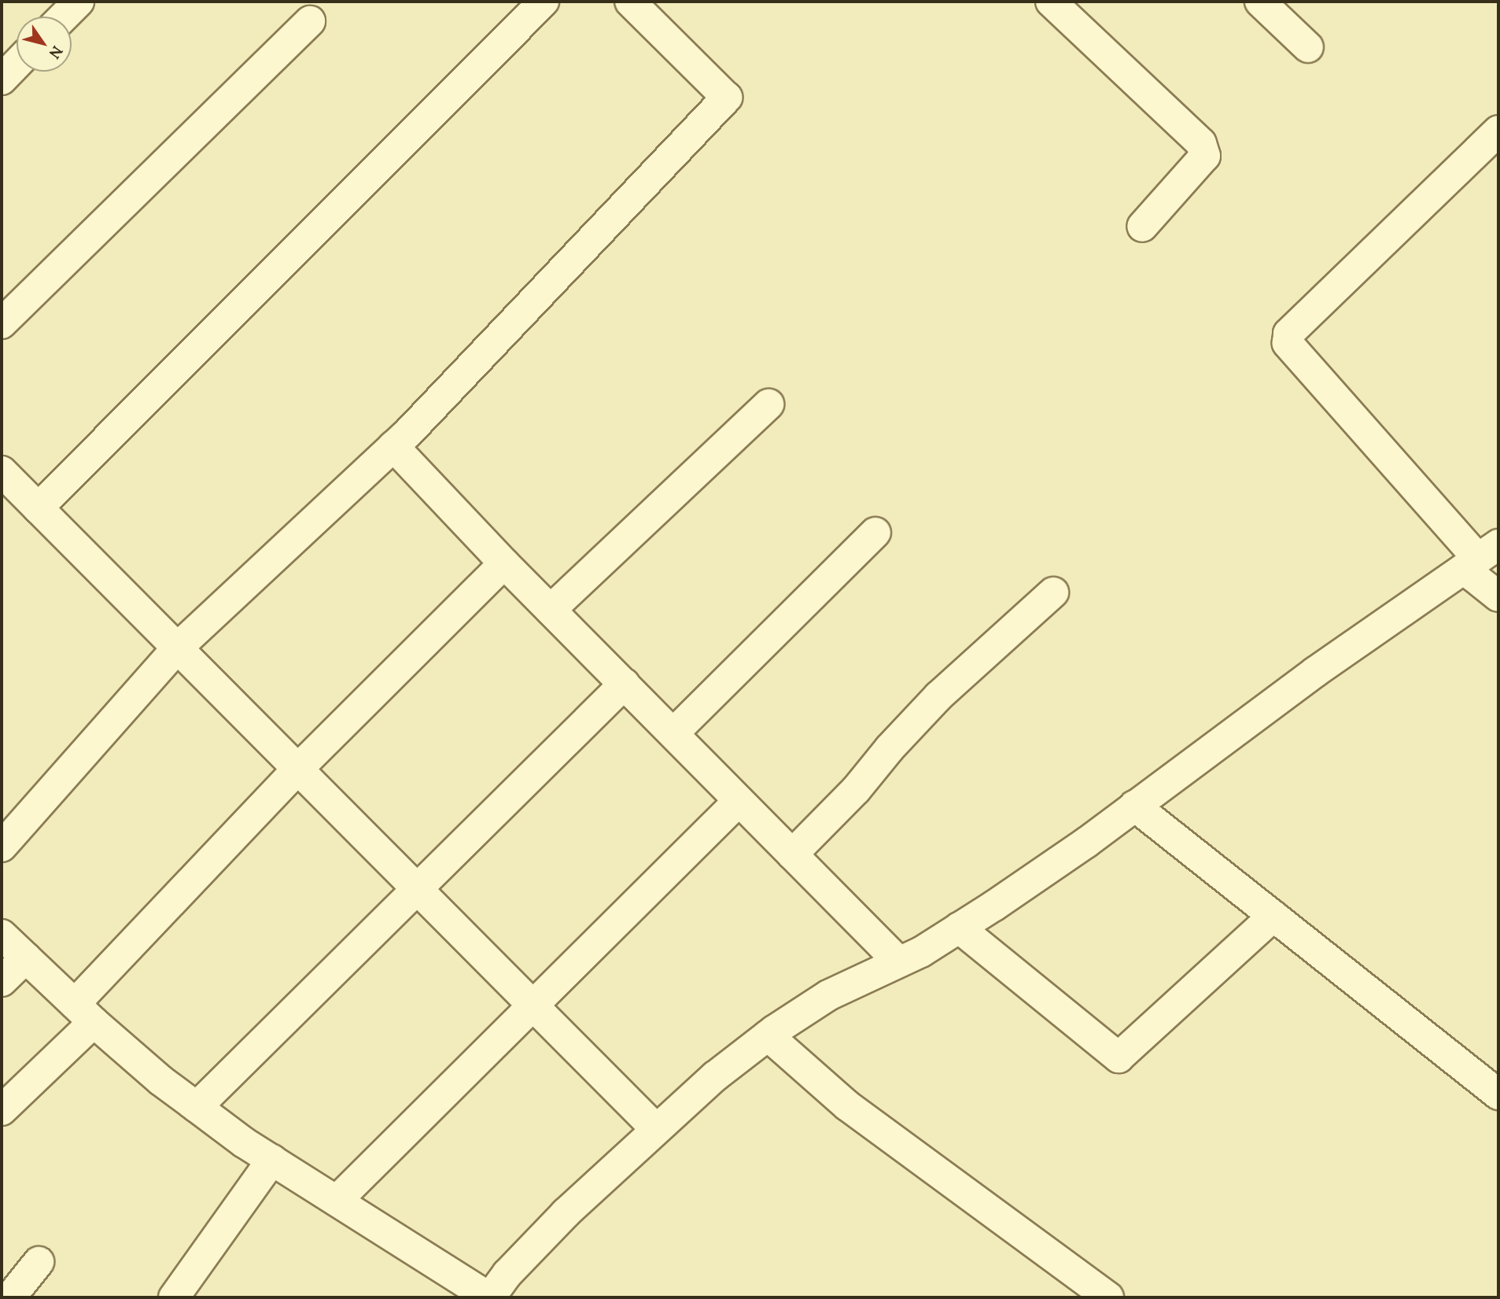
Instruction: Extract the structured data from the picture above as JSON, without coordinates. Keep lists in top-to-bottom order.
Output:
{
  "north": "bottom right"
}
